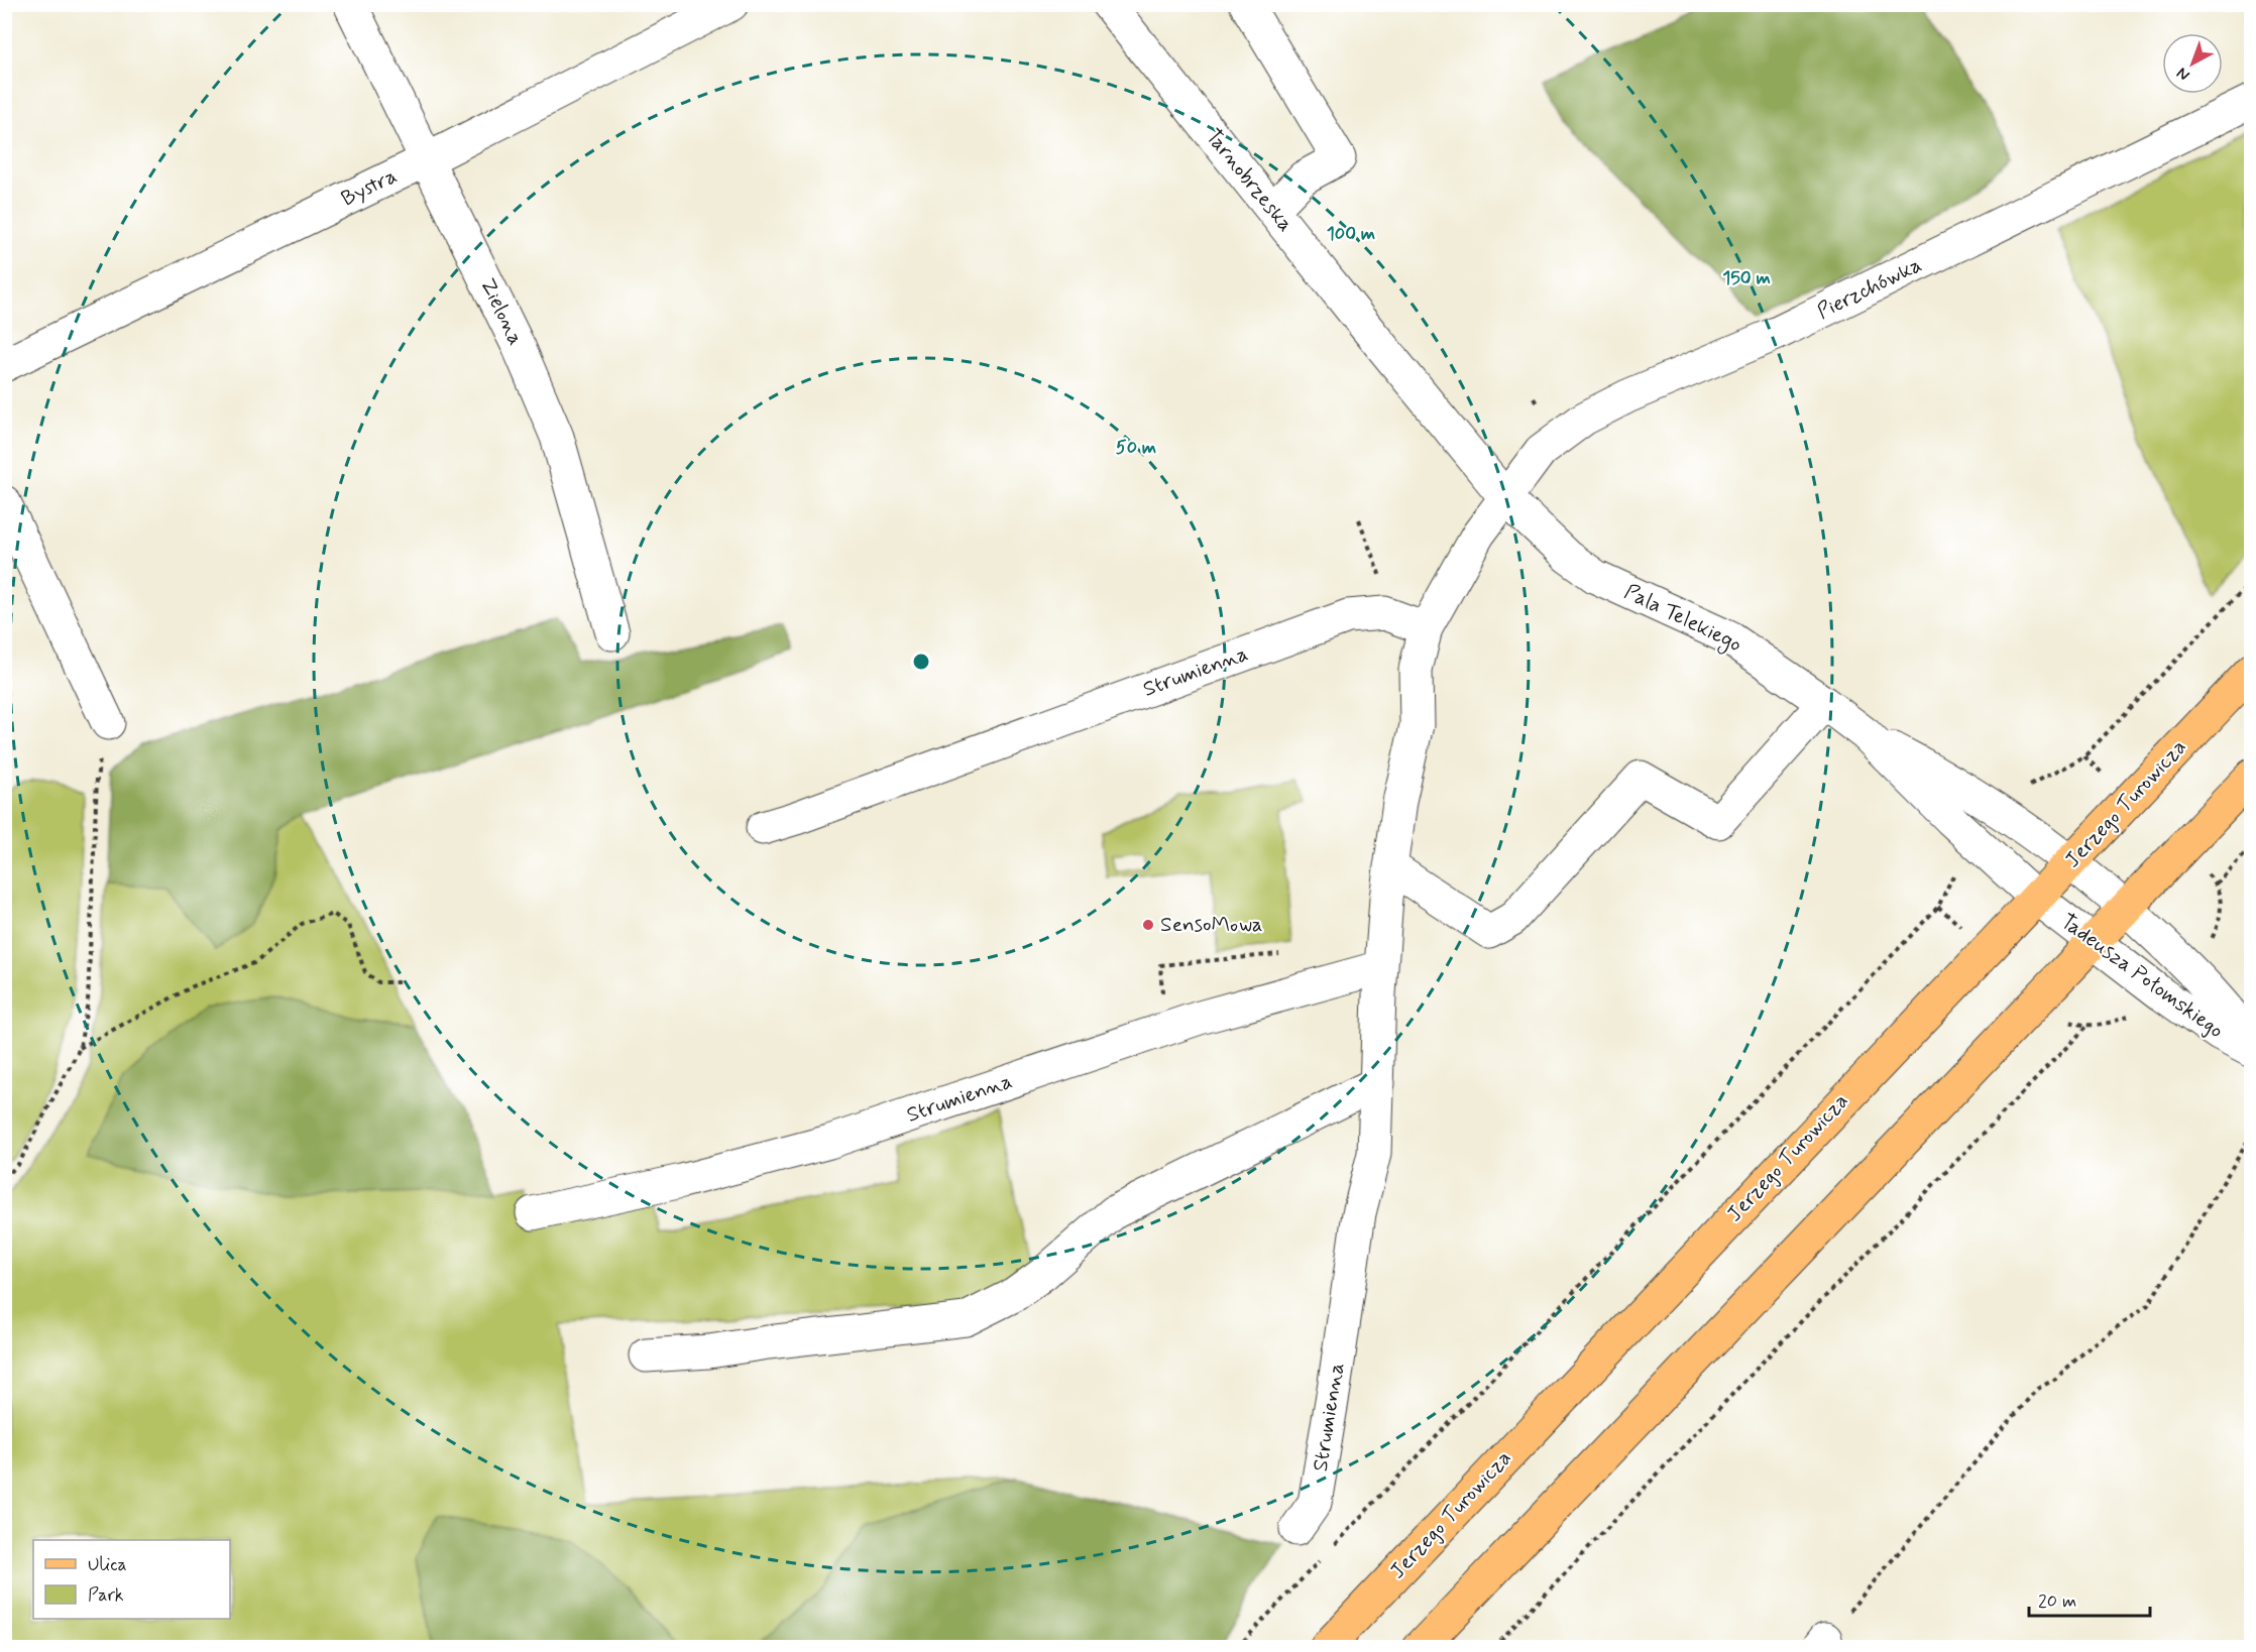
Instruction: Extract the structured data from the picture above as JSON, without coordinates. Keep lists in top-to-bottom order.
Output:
{
  "streets": {
    "main road": ["Jerzego Turowicza"],
    "street": [
      "Tarnobrzeska",
      "Bystra",
      "Pierzchówka",
      "Zielona",
      "Pala Telekiego",
      "Strumienna",
      "Tadeusza Połomskiego"
    ]
  },
  "crossings": [
    ["Tarnobrzeska", "Pierzchówka"],
    ["Tarnobrzeska", "Pala Telekiego"],
    ["Tarnobrzeska", "Strumienna"],
    ["Bystra", "Zielona"],
    ["Pierzchówka", "Pala Telekiego"],
    ["Pierzchówka", "Strumienna"],
    ["Pala Telekiego", "Strumienna"],
    ["Pala Telekiego", "Jerzego Turowicza"],
    ["Pala Telekiego", "Tadeusza Połomskiego"],
    ["Jerzego Turowicza", "Tadeusza Połomskiego"]
  ],
  "places": ["SensoMowa"],
  "legend": ["Ulica", "Park"],
  "scale_bar": "20 m",
  "north": "bottom left",
  "rings": ["100 m", "150 m", "50 m"]
}
